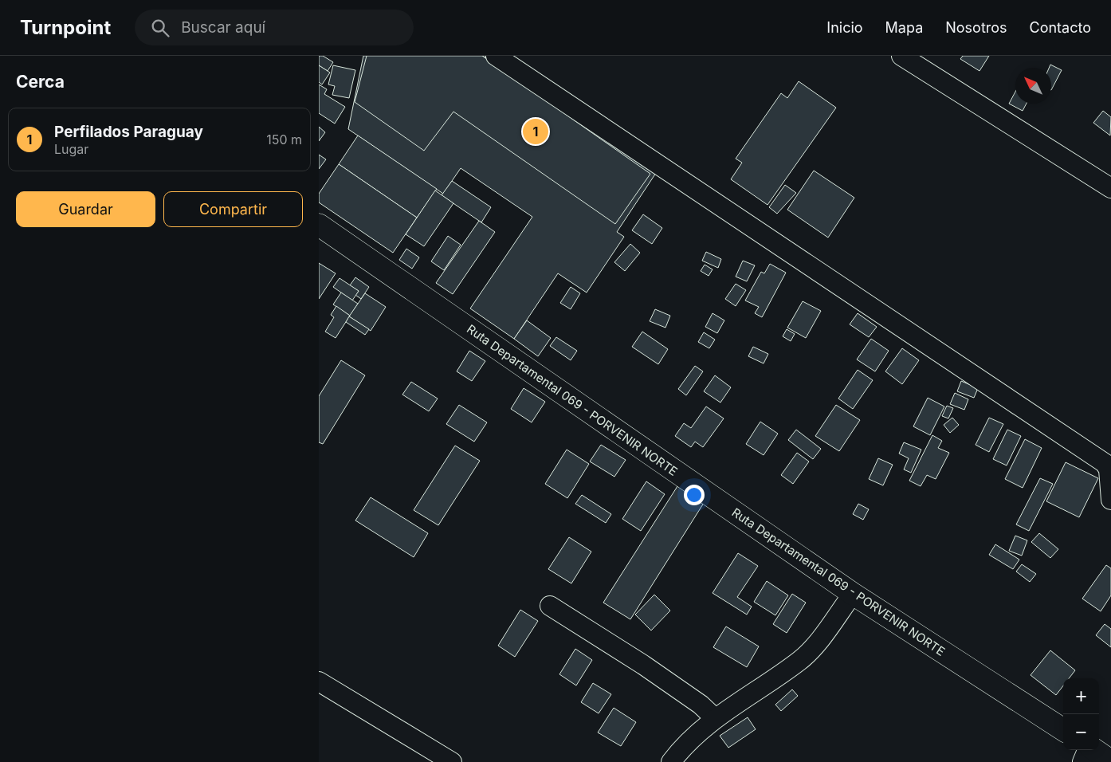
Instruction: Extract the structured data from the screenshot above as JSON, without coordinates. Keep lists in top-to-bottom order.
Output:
{
  "streets": {
    "main road": ["Ruta Departamental 069 - PORVENIR NORTE"]
  },
  "north": "top left",
  "page": {
    "header": "Turnpoint",
    "search": "Buscar aquí",
    "nav": [
      "Inicio",
      "Mapa",
      "Nosotros",
      "Contacto"
    ],
    "heading": "Cerca",
    "list": [
      {
        "mark": "1",
        "name": "Perfilados Paraguay",
        "note": "Lugar",
        "value": "150 m"
      }
    ],
    "pins": "1",
    "buttons": ["Guardar", "Compartir"],
    "map_buttons": ["+", "−"]
  }
}
